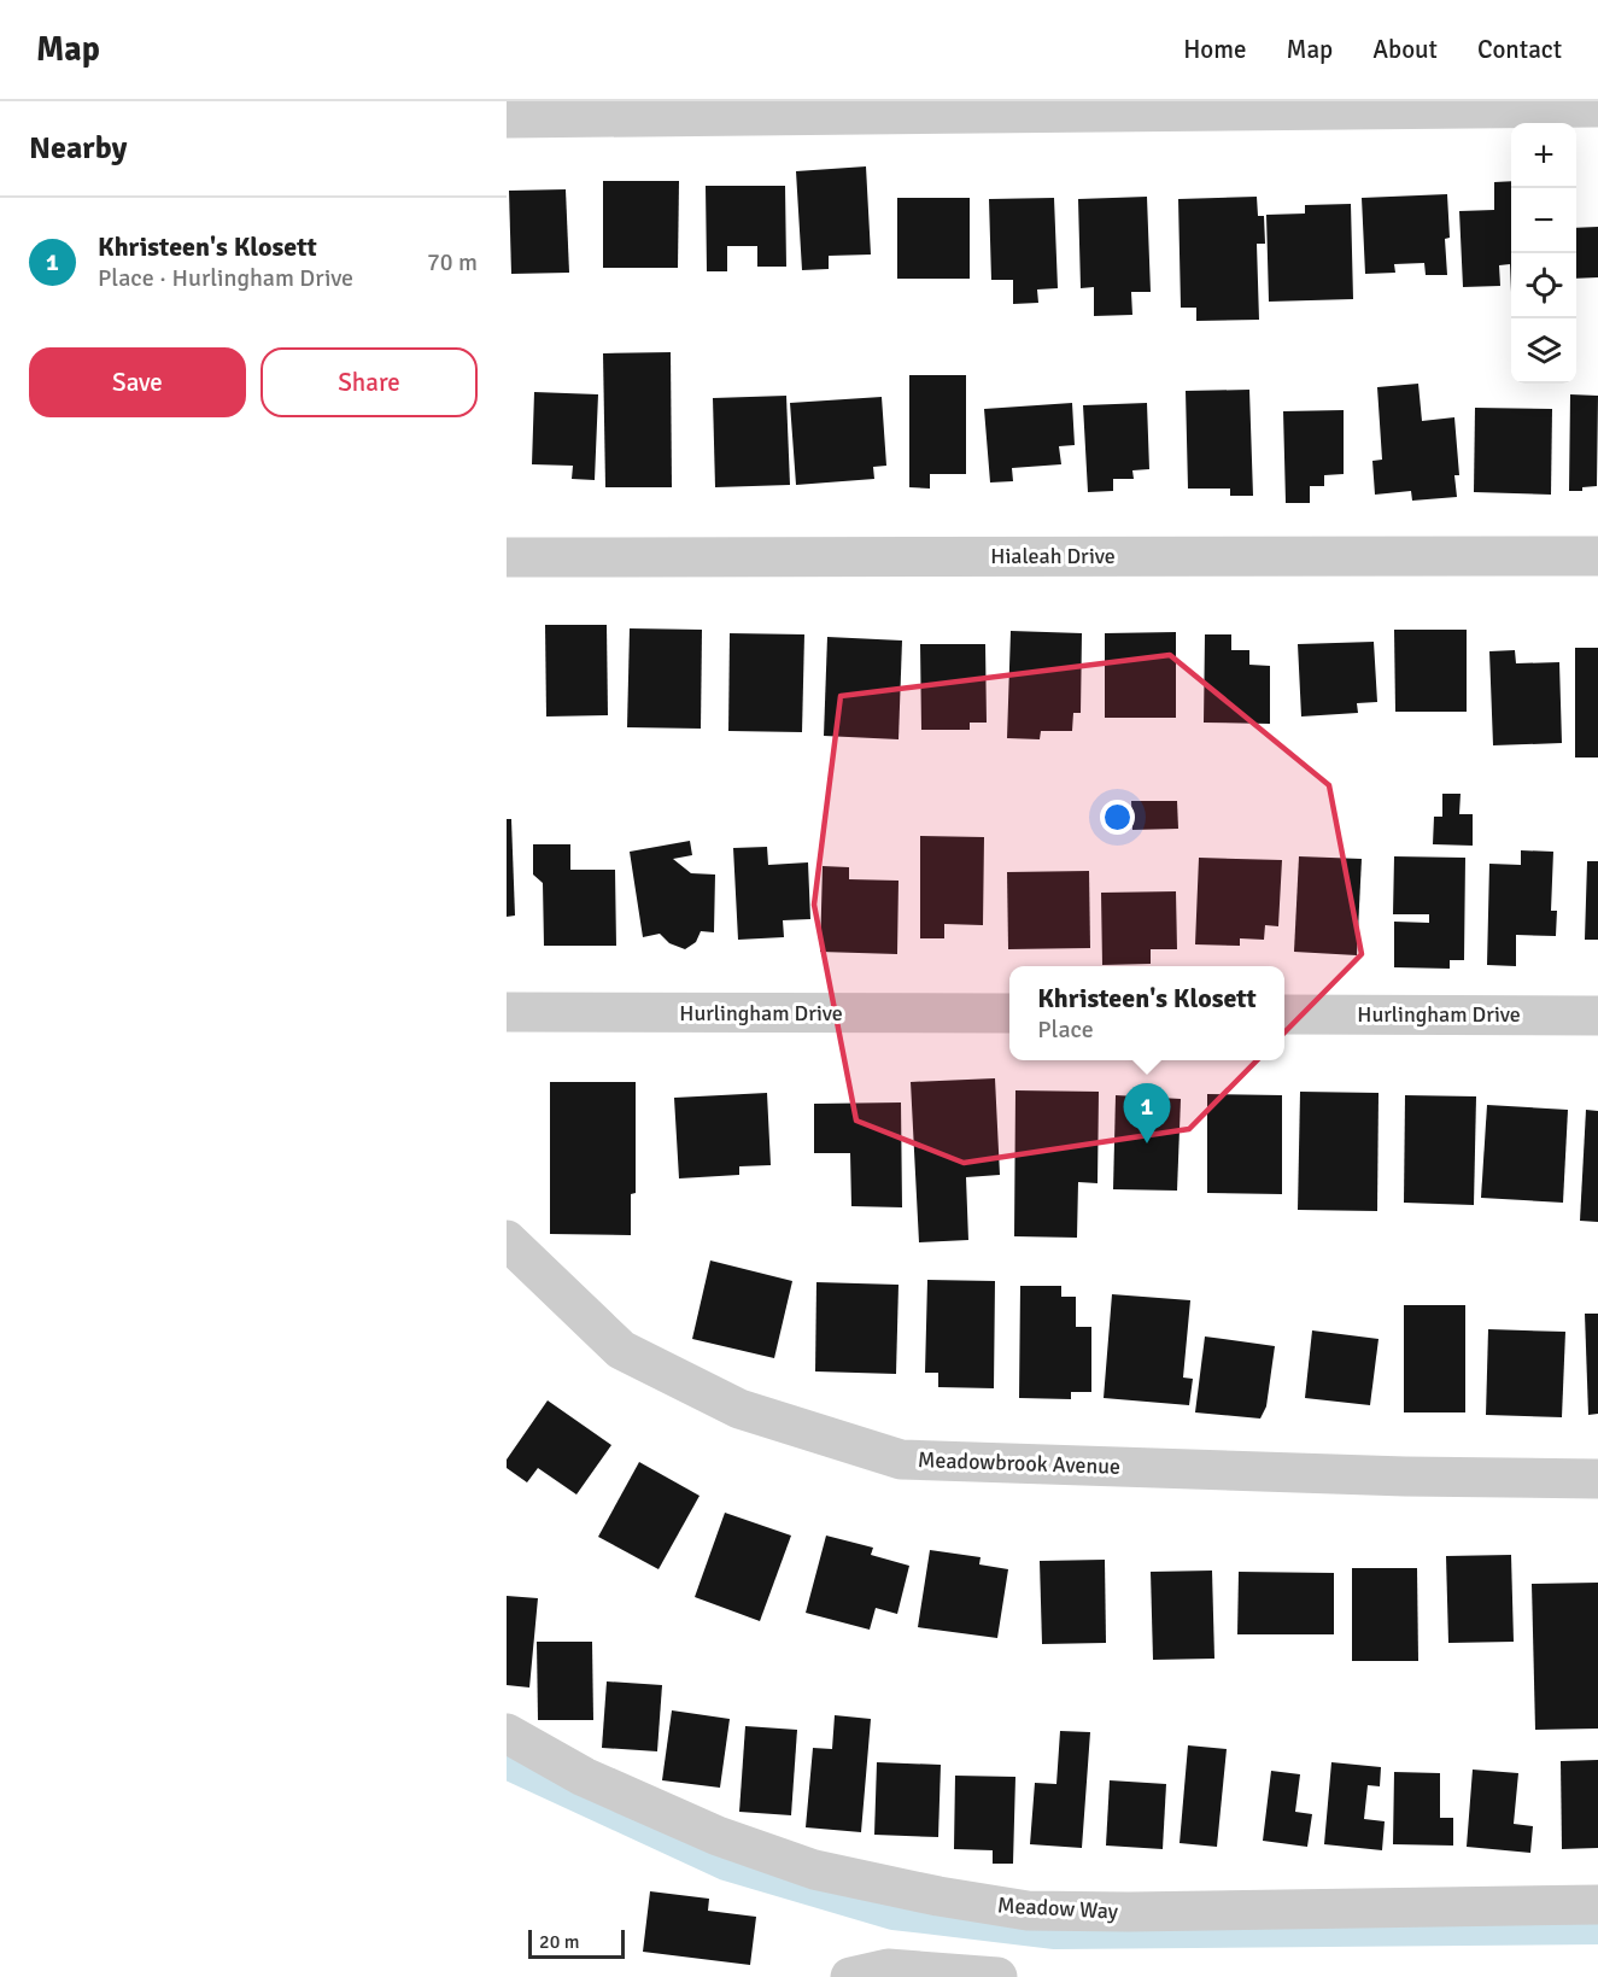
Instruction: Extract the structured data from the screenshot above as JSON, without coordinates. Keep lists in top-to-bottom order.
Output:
{
  "streets": {
    "street": [
      "Hialeah Drive",
      "Hurlingham Drive",
      "Meadowbrook Avenue",
      "Meadow Way"
    ]
  },
  "scale_bar": "20 m",
  "page": {
    "header": "Map",
    "nav": [
      "Home",
      "Map",
      "About",
      "Contact"
    ],
    "heading": "Nearby",
    "map_buttons": ["+", "−"],
    "list": [
      {
        "mark": "1",
        "name": "Khristeen's Klosett",
        "note": "Place · Hurlingham Drive",
        "value": "70 m"
      }
    ],
    "buttons": ["Save", "Share"],
    "popup": ["Khristeen's Klosett", "Place"],
    "pins": "1",
    "scale": "20 m"
  }
}
